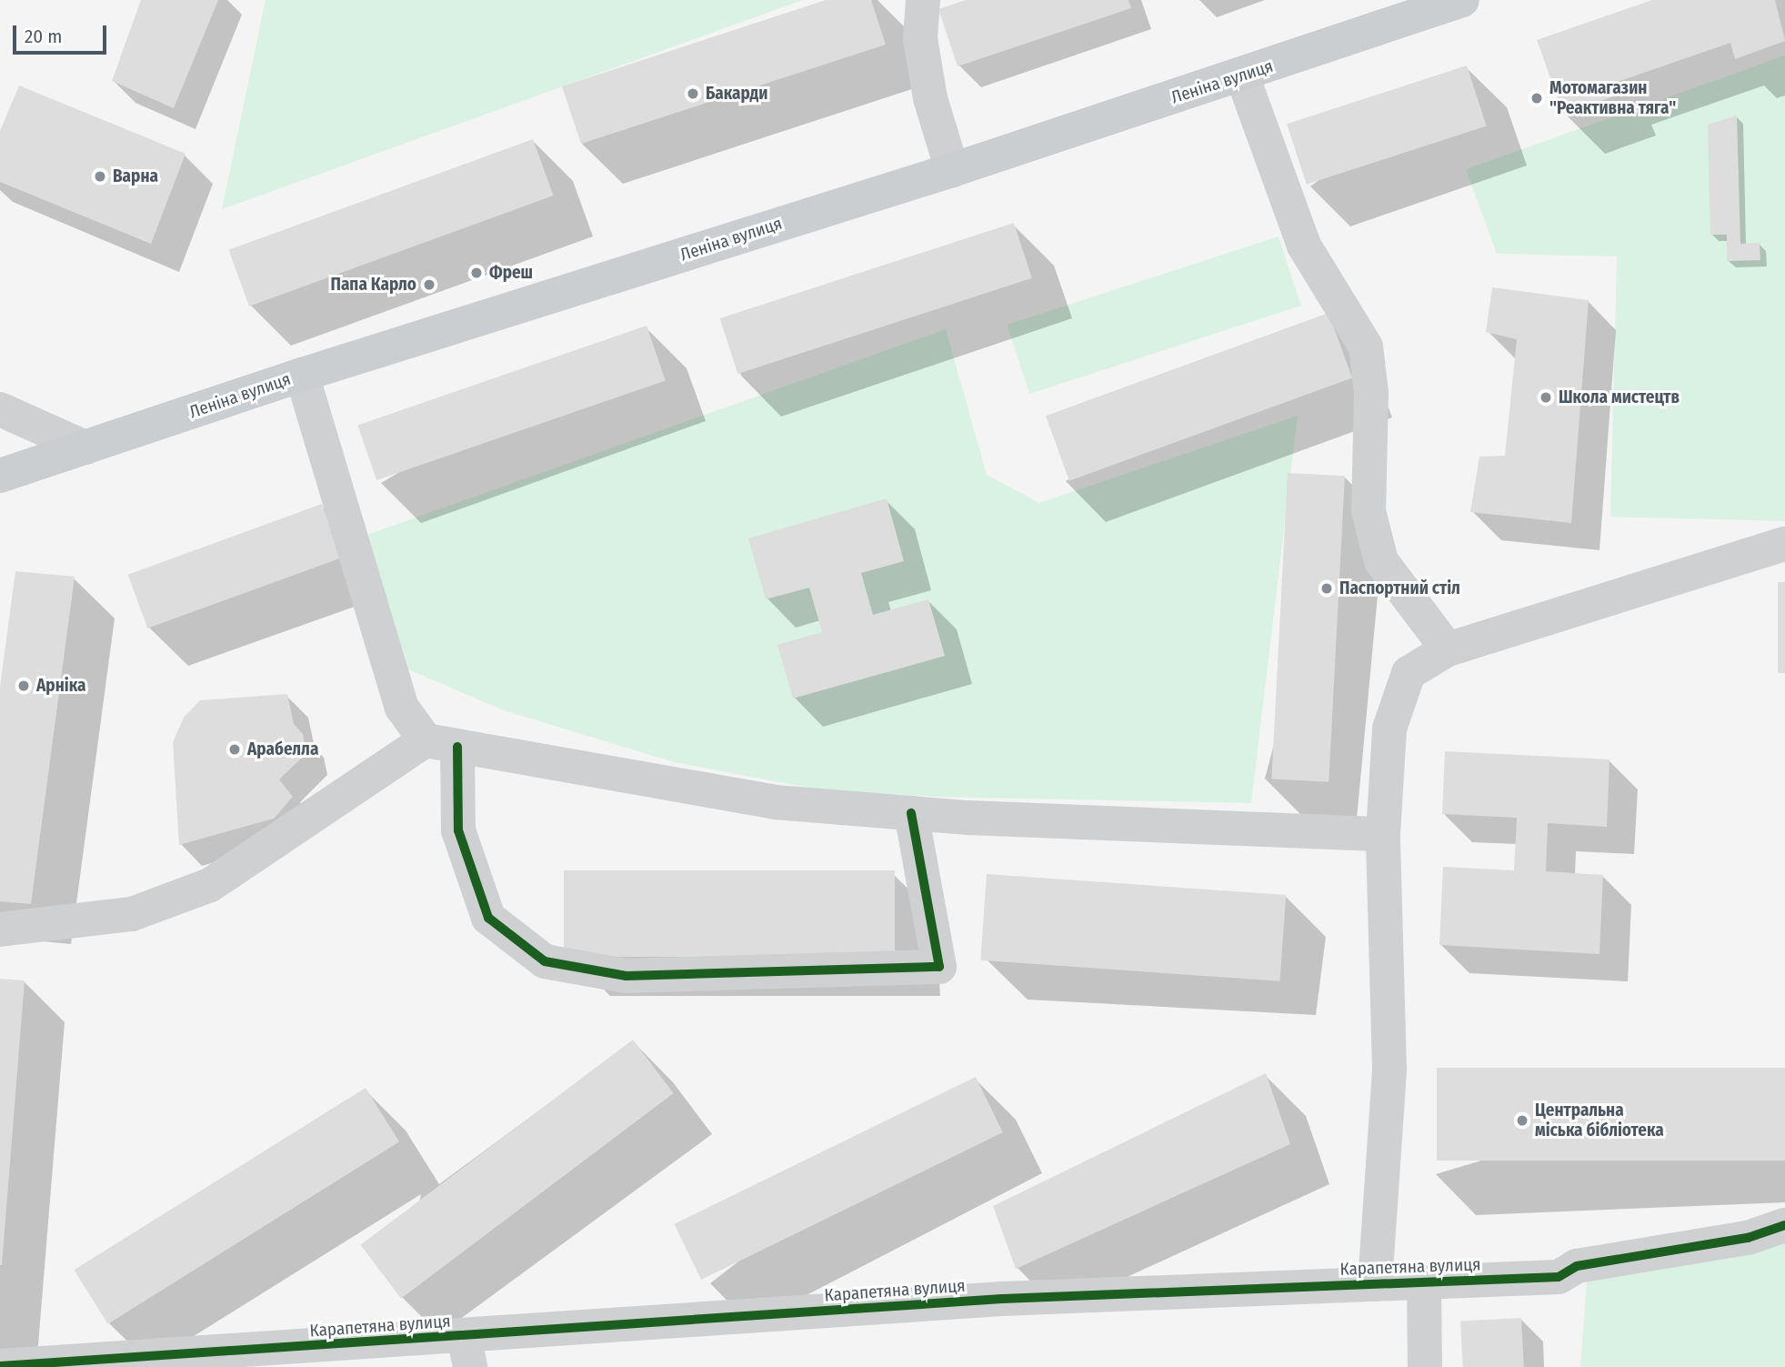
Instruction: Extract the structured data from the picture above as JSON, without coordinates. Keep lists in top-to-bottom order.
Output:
{
  "streets": {
    "main road": ["Леніна вулиця"],
    "street": ["Карапетяна вулиця"]
  },
  "places": [
    "Бакарди",
    "Мотомагазин \"Реактивна тяга\"",
    "Варна",
    "Фреш",
    "Папа Карло",
    "Школа мистецтв",
    "Паспортний стіл",
    "Арніка",
    "Арабелла",
    "Центральна міська бібліотека"
  ],
  "scale_bar": "20 m"
}
